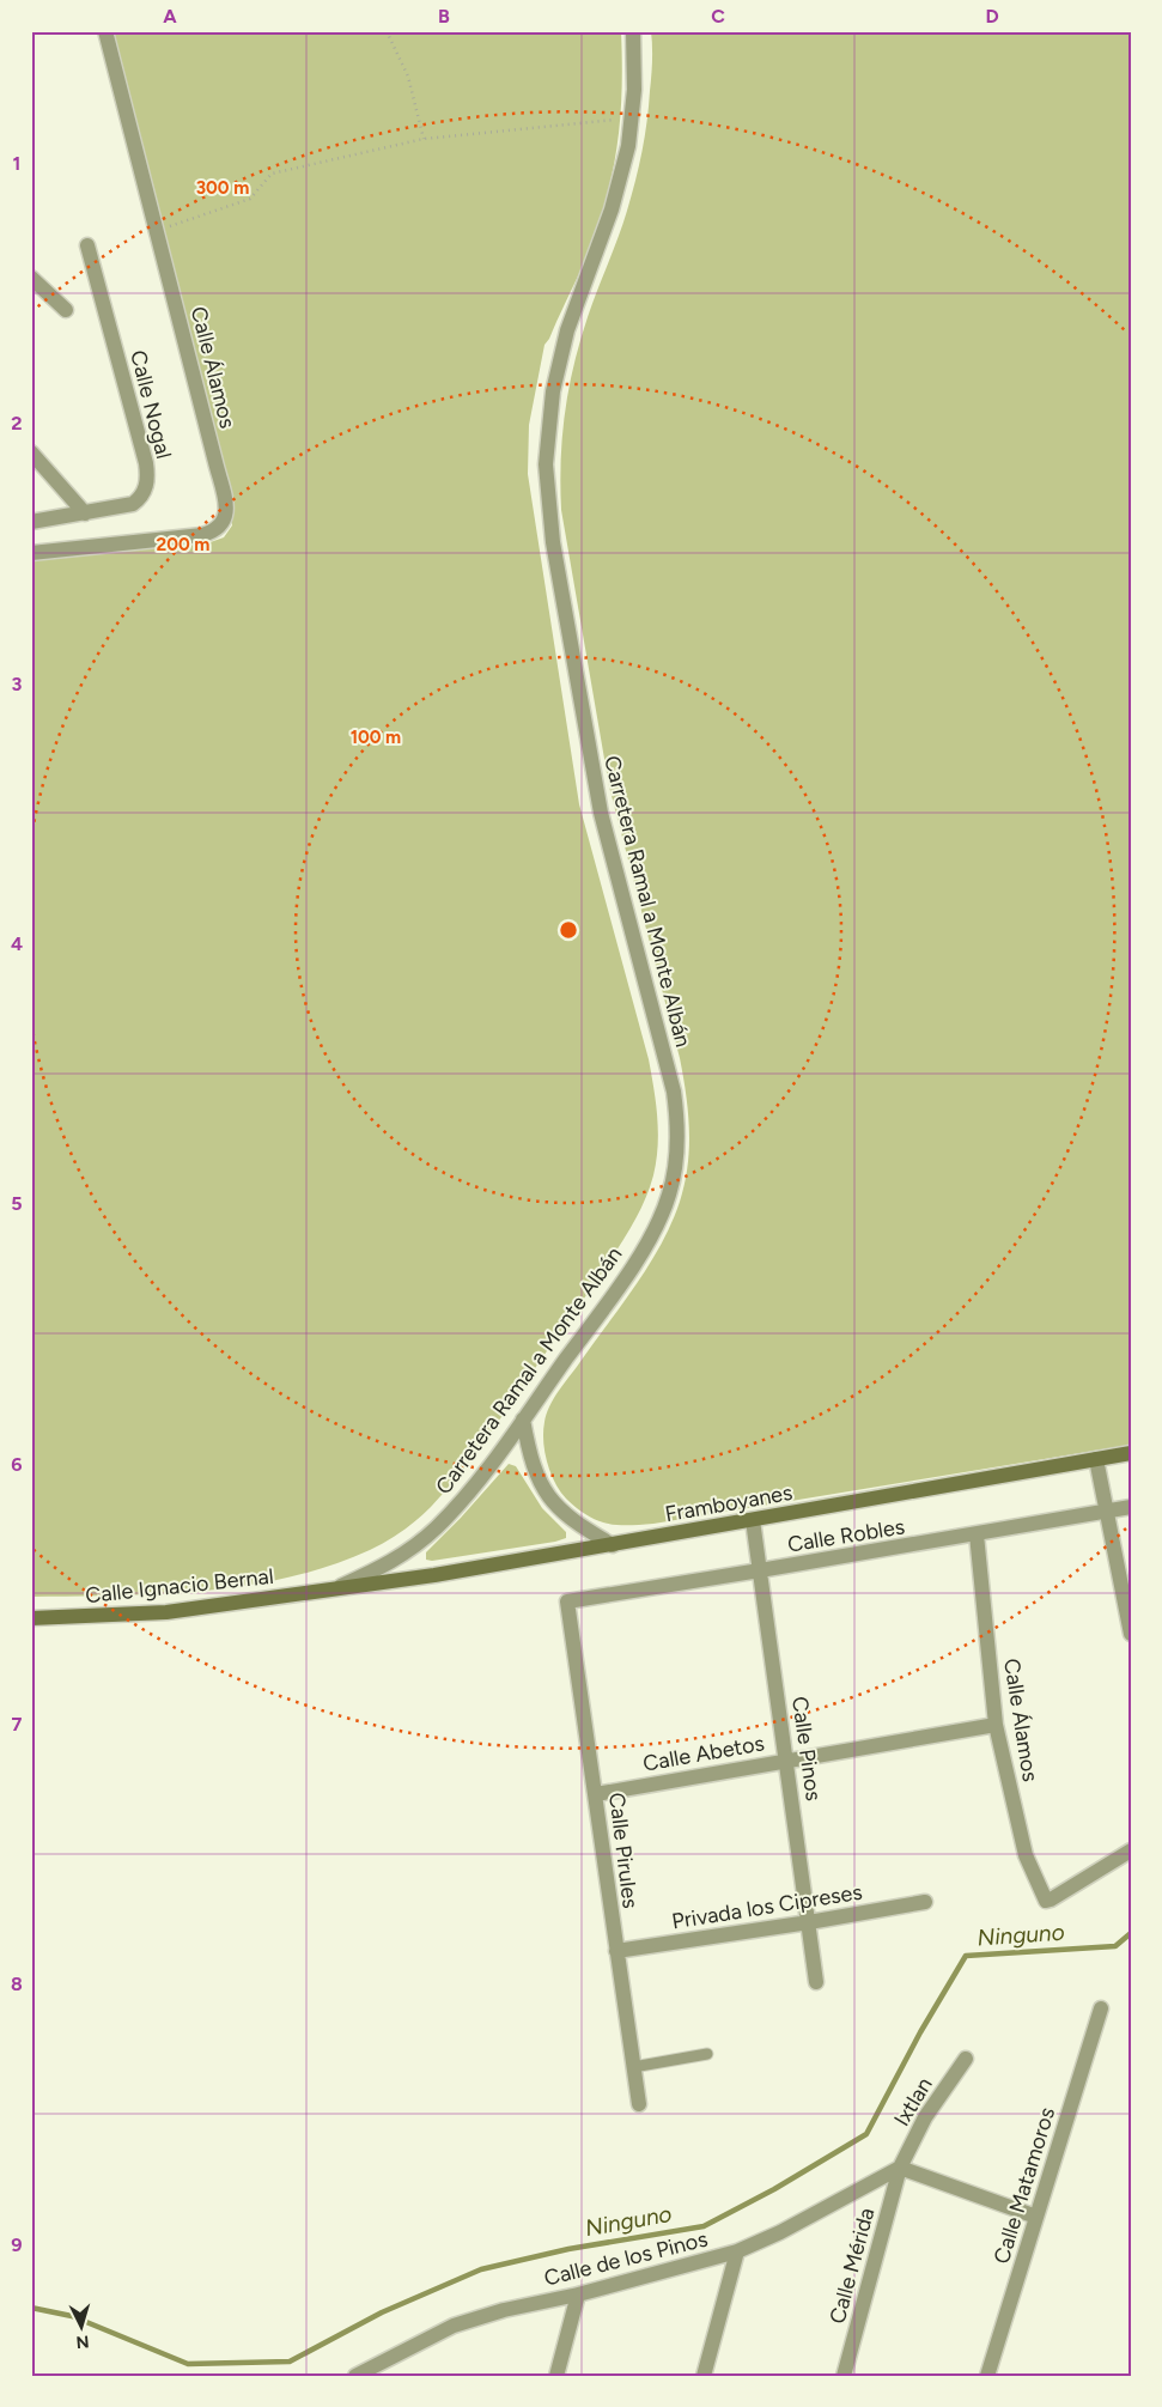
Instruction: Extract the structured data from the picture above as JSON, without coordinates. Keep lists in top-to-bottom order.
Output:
{
  "streets": {
    "main road": ["Framboyanes", "Calle Ignacio Bernal"],
    "street": [
      "Calle Álamos",
      "Calle Nogal",
      "Carretera Ramal a Monte Albán",
      "Calle Robles",
      "Calle Pinos",
      "Calle Abetos",
      "Calle Pirules",
      "Privada los Cipreses",
      "Ixtlan",
      "Calle Matamoros",
      "Calle de los Pinos",
      "Calle Mérida"
    ]
  },
  "crossings": [
    ["Calle Álamos", "Calle Robles"],
    ["Calle Álamos", "Calle Abetos"],
    ["Carretera Ramal a Monte Albán", "Framboyanes"],
    ["Carretera Ramal a Monte Albán", "Calle Ignacio Bernal"],
    ["Framboyanes", "Calle Ignacio Bernal"],
    ["Framboyanes", "Calle Pinos"],
    ["Calle Robles", "Calle Pinos"],
    ["Calle Robles", "Calle Pirules"],
    ["Calle Pinos", "Calle Abetos"],
    ["Calle Pinos", "Privada los Cipreses"],
    ["Calle Abetos", "Calle Pirules"],
    ["Calle Pirules", "Privada los Cipreses"],
    ["Ixtlan", "Calle de los Pinos"],
    ["Ixtlan", "Calle Mérida"],
    ["Calle de los Pinos", "Calle Mérida"]
  ],
  "water": ["Ninguno"],
  "north": "bottom",
  "grid": {
    "columns": [
      "A",
      "B",
      "C",
      "D"
    ],
    "rows": [
      "1",
      "2",
      "3",
      "4",
      "5",
      "6",
      "7",
      "8",
      "9"
    ]
  },
  "rings": ["300 m", "200 m", "100 m"]
}
